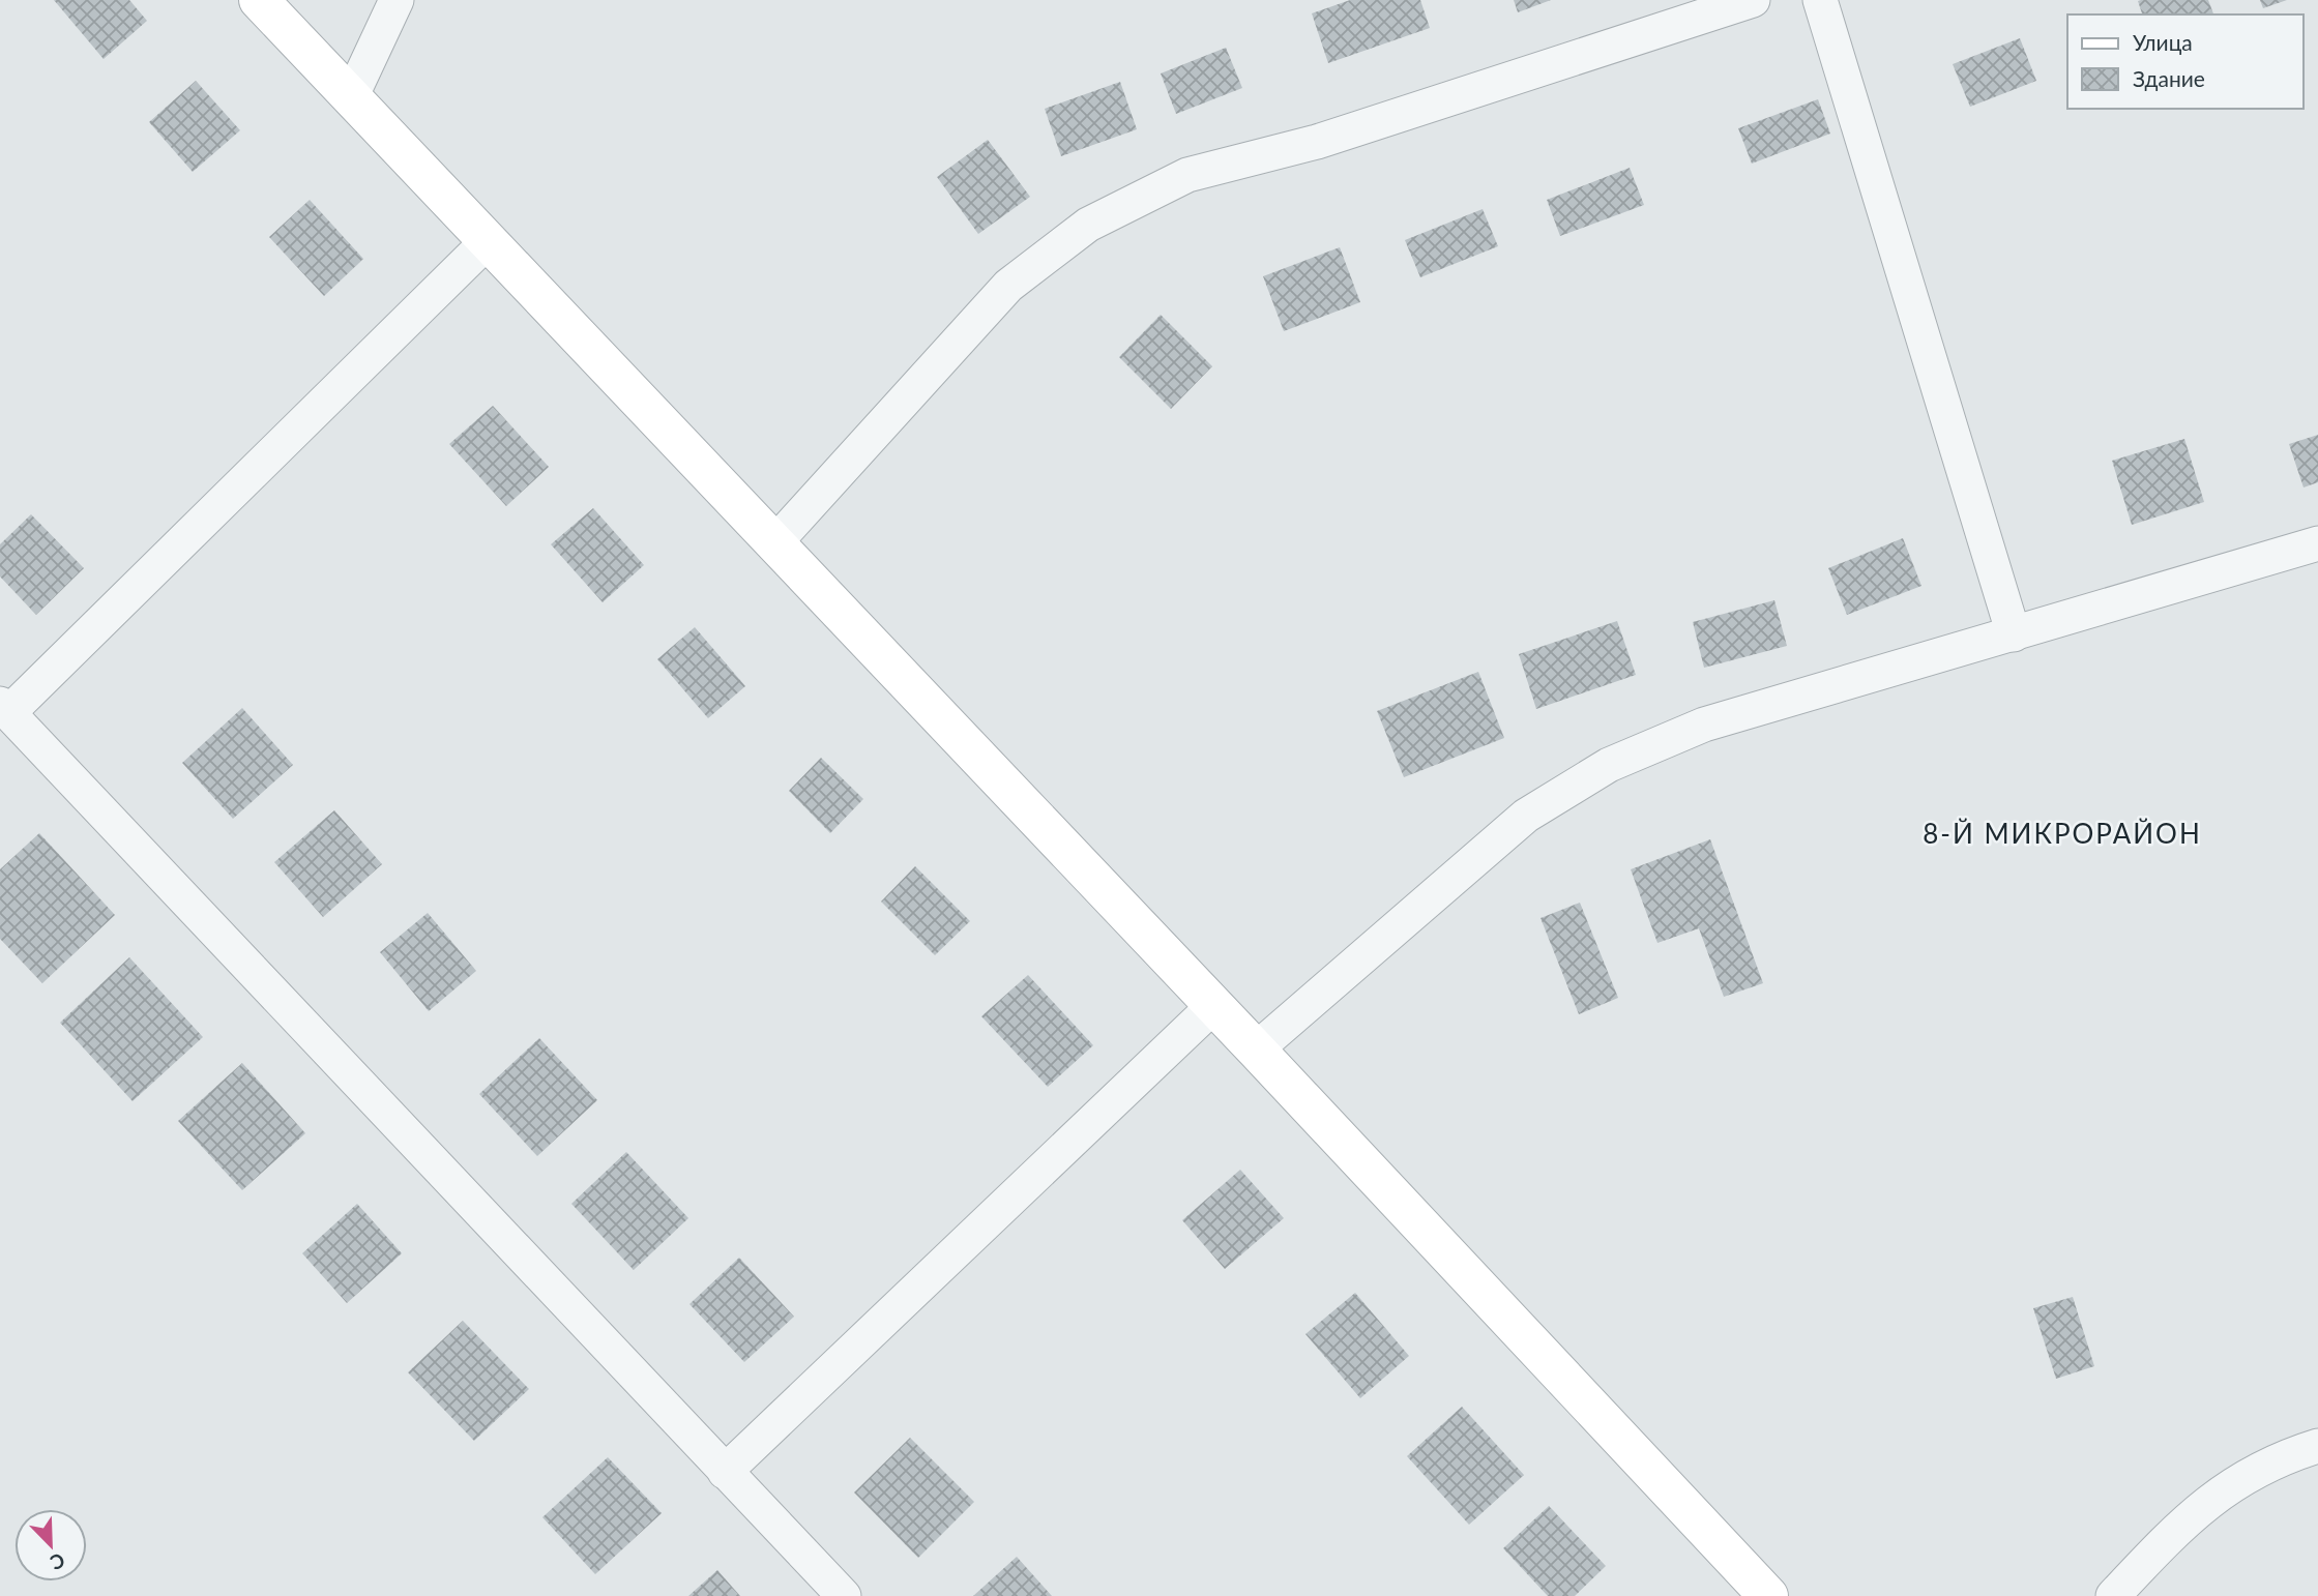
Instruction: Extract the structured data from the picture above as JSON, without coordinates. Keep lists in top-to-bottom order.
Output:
{
  "districts": ["8-Й МИКРОРАЙОН"],
  "legend": ["Улица", "Здание"],
  "north": "bottom right"
}
